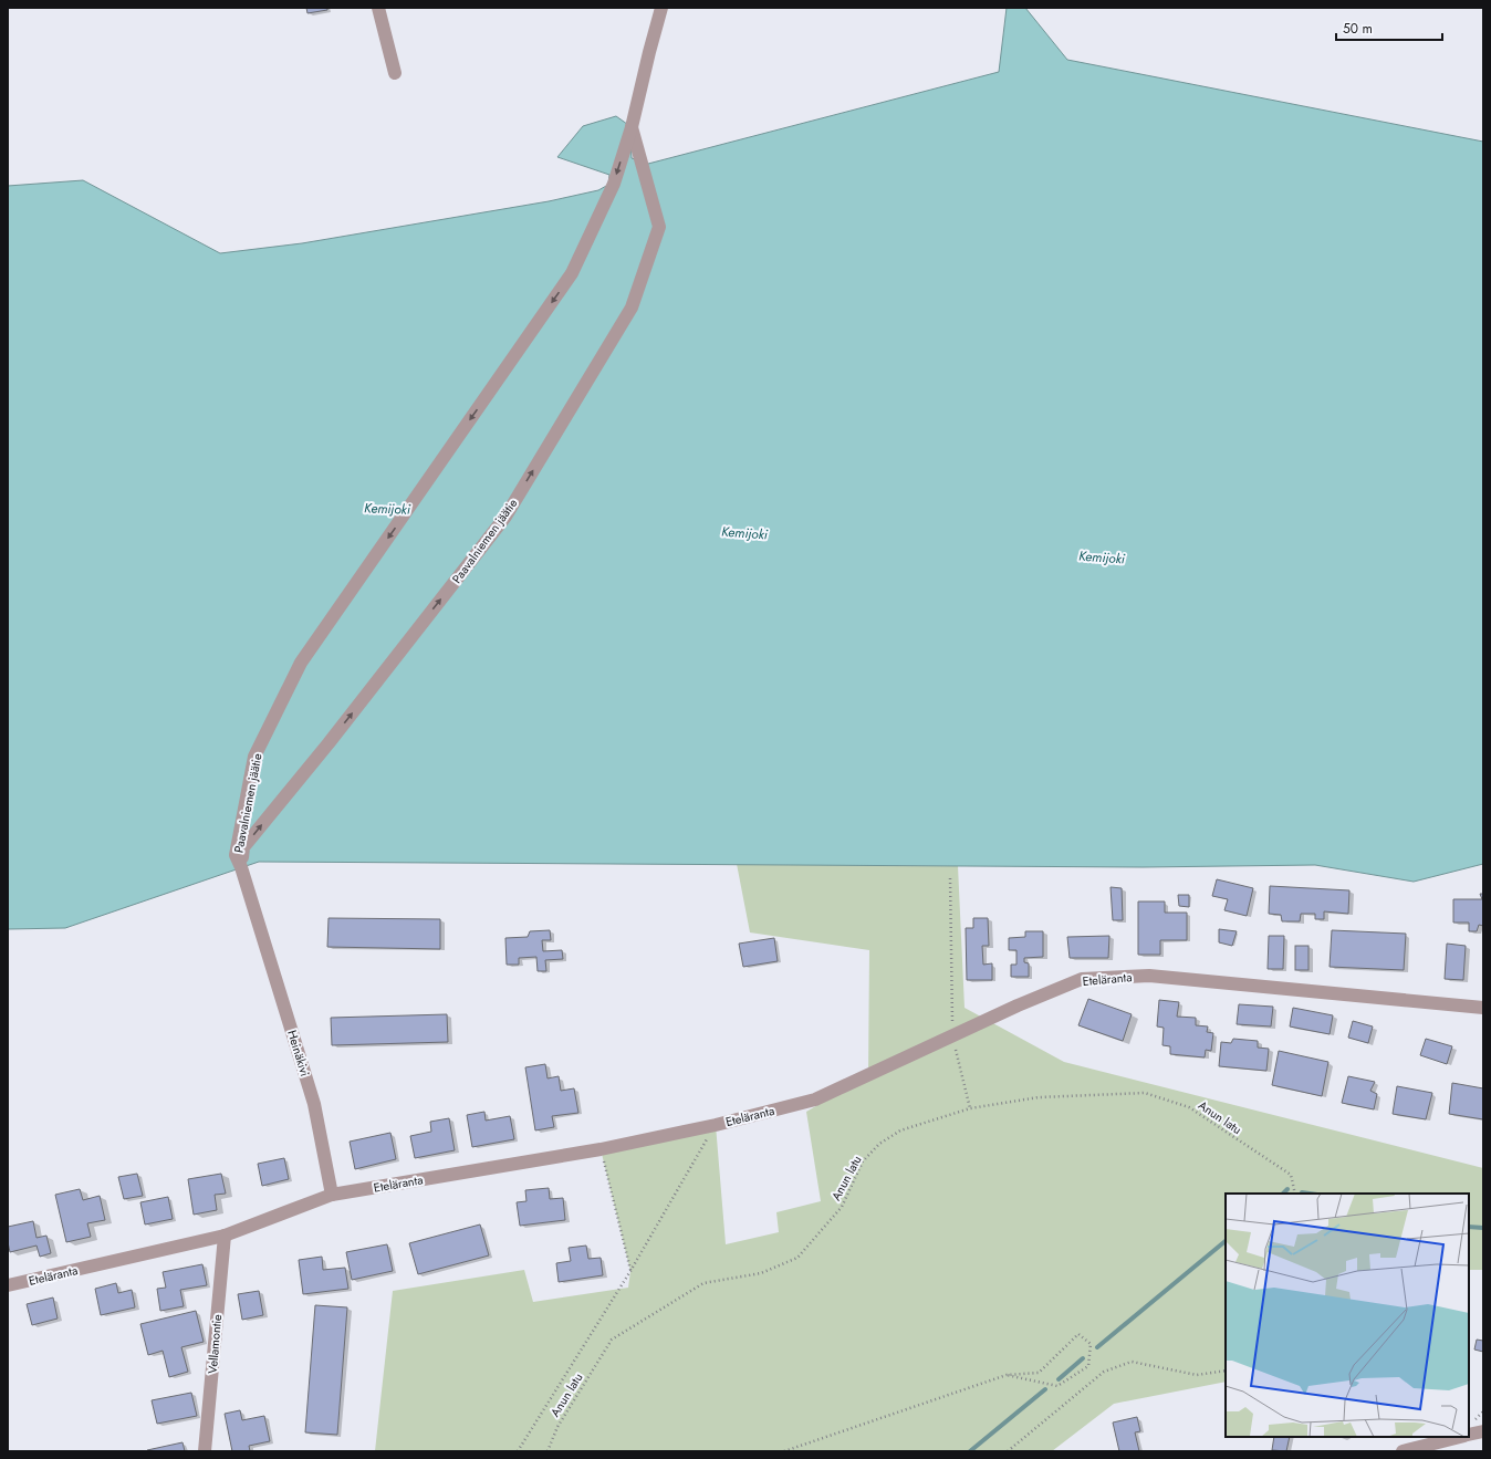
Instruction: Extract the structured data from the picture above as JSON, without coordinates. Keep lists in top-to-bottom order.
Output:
{
  "streets": {
    "street": [
      "Paavalniemen jäätie",
      "Eteläranta",
      "Heinäkivi",
      "Vellamontie"
    ],
    "path": ["Anun latu"]
  },
  "crossings": [
    ["Paavalniemen jäätie", "Heinäkivi"],
    ["Eteläranta", "Heinäkivi"],
    ["Eteläranta", "Vellamontie"]
  ],
  "water": ["Kemijoki"],
  "scale_bar": "50 m"
}
